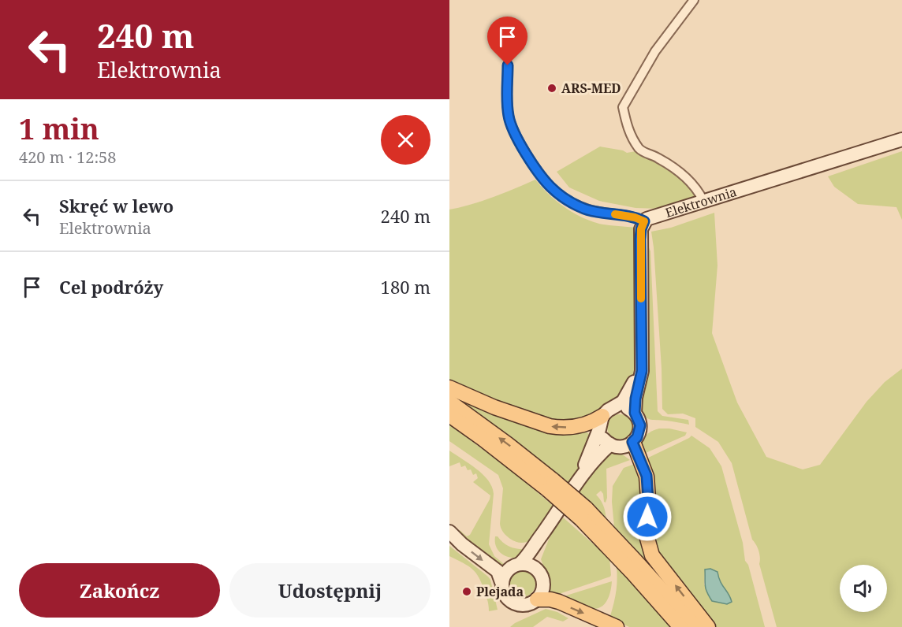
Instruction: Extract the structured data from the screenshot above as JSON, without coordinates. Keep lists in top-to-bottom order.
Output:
{
  "streets": {
    "street": ["Elektrownia"]
  },
  "places": ["ARS-MED", "Plejada"],
  "page": {
    "turn": ["240 m", "Elektrownia"],
    "heading": ["1 min", "420 m · 12:58"],
    "list": [
      {
        "name": "Skręć w lewo",
        "note": "Elektrownia",
        "value": "240 m"
      },
      {
        "name": "Cel podróży",
        "value": "180 m"
      }
    ],
    "buttons": ["Zakończ", "Udostępnij"]
  }
}
